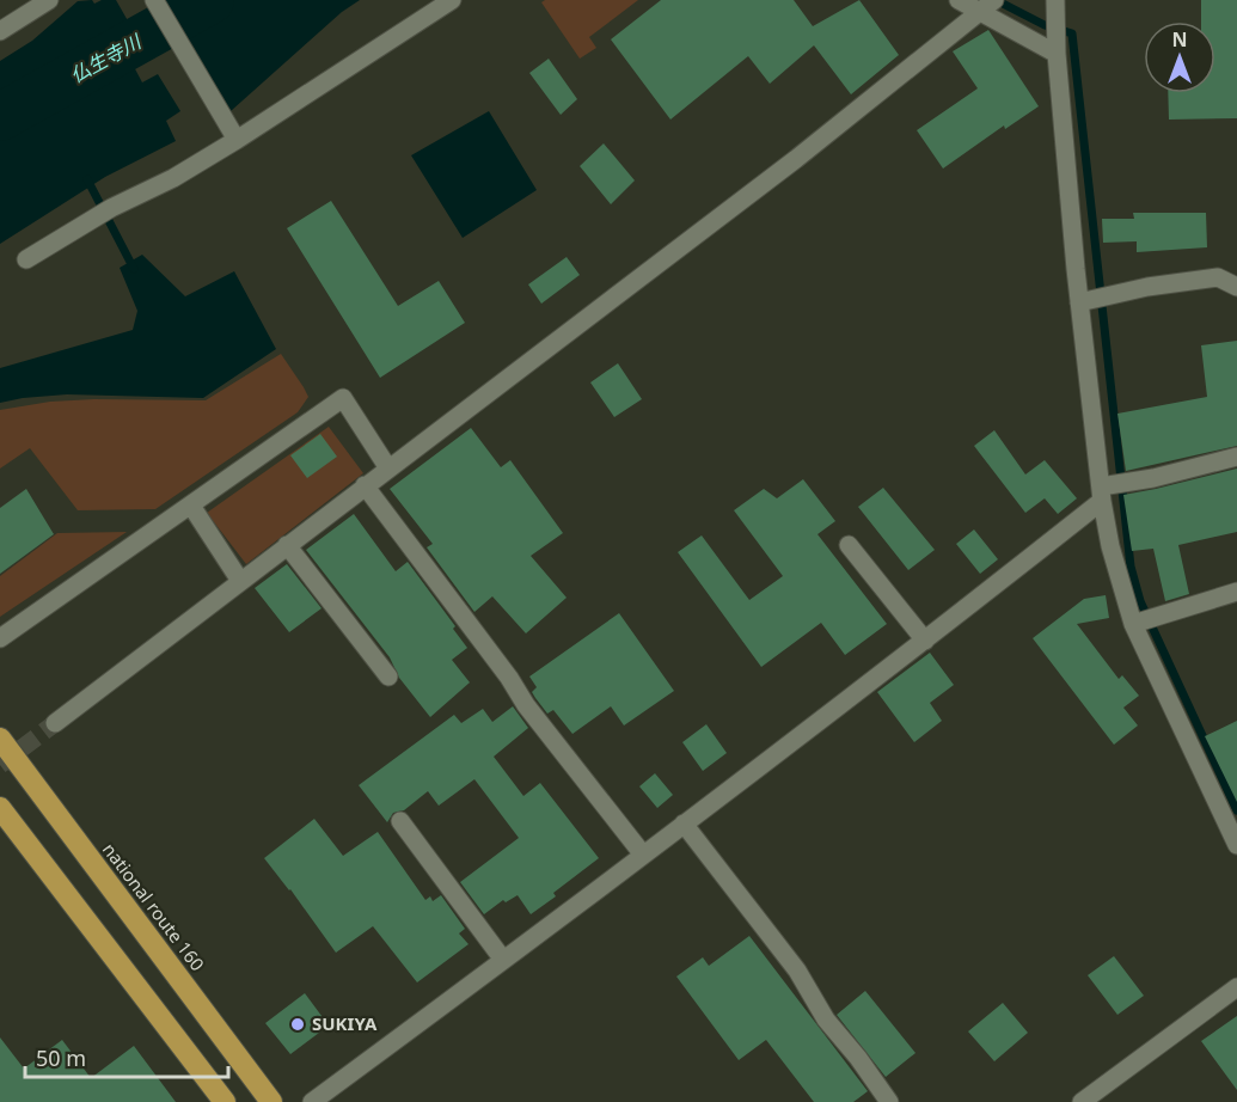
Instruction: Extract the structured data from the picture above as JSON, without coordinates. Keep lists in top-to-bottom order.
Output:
{
  "streets": {
    "highway": ["national route 160"]
  },
  "water": ["仏生寺川"],
  "places": ["SUKIYA"],
  "scale_bar": "50 m",
  "north": "top"
}
